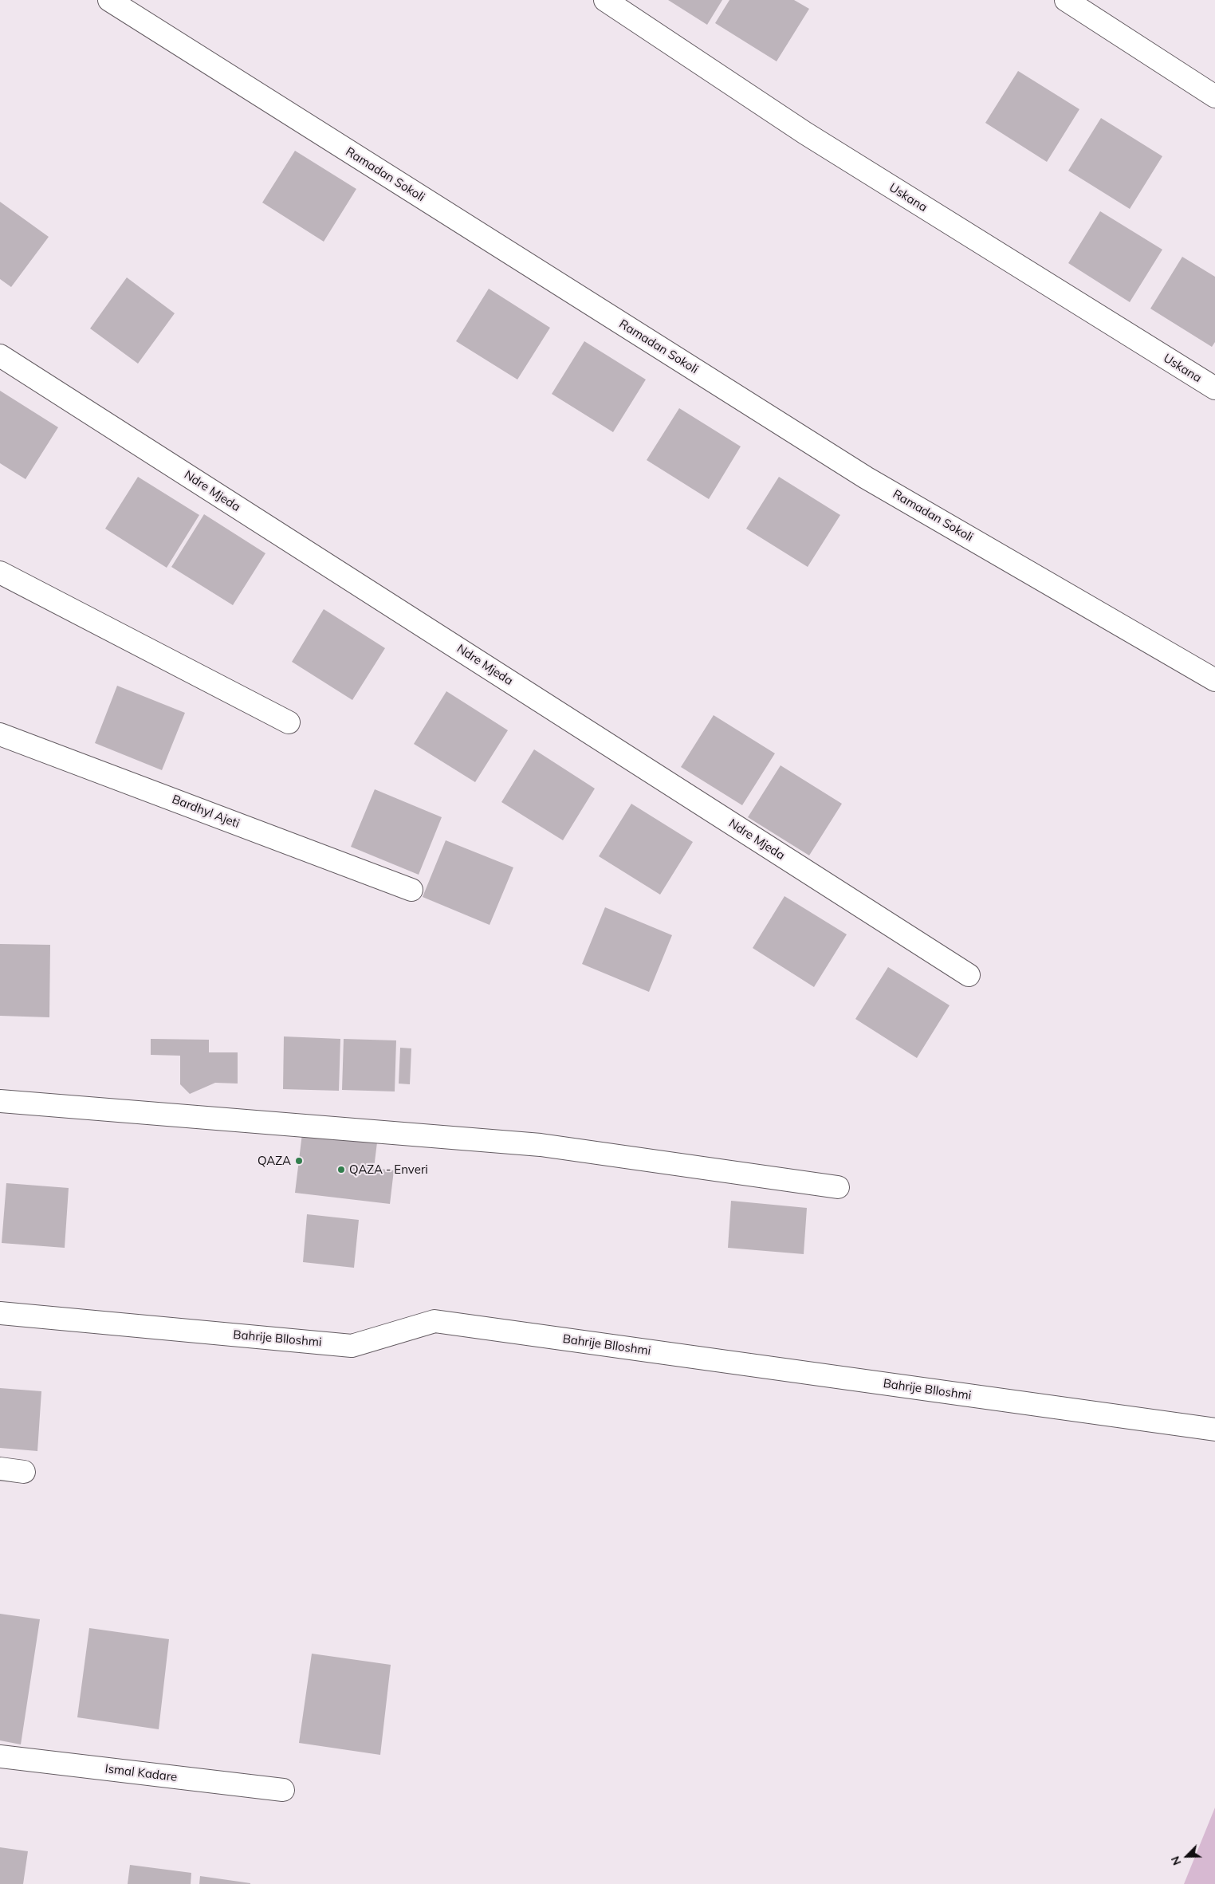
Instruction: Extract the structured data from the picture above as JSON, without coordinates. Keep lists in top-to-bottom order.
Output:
{
  "streets": {
    "street": [
      "Ramadan Sokoli",
      "Uskana",
      "Ndre Mjeda",
      "Bardhyl Ajeti",
      "Bahrije Blloshmi",
      "Ismal Kadare"
    ]
  },
  "places": ["QAZA", "QAZA - Enveri"],
  "north": "bottom left"
}
